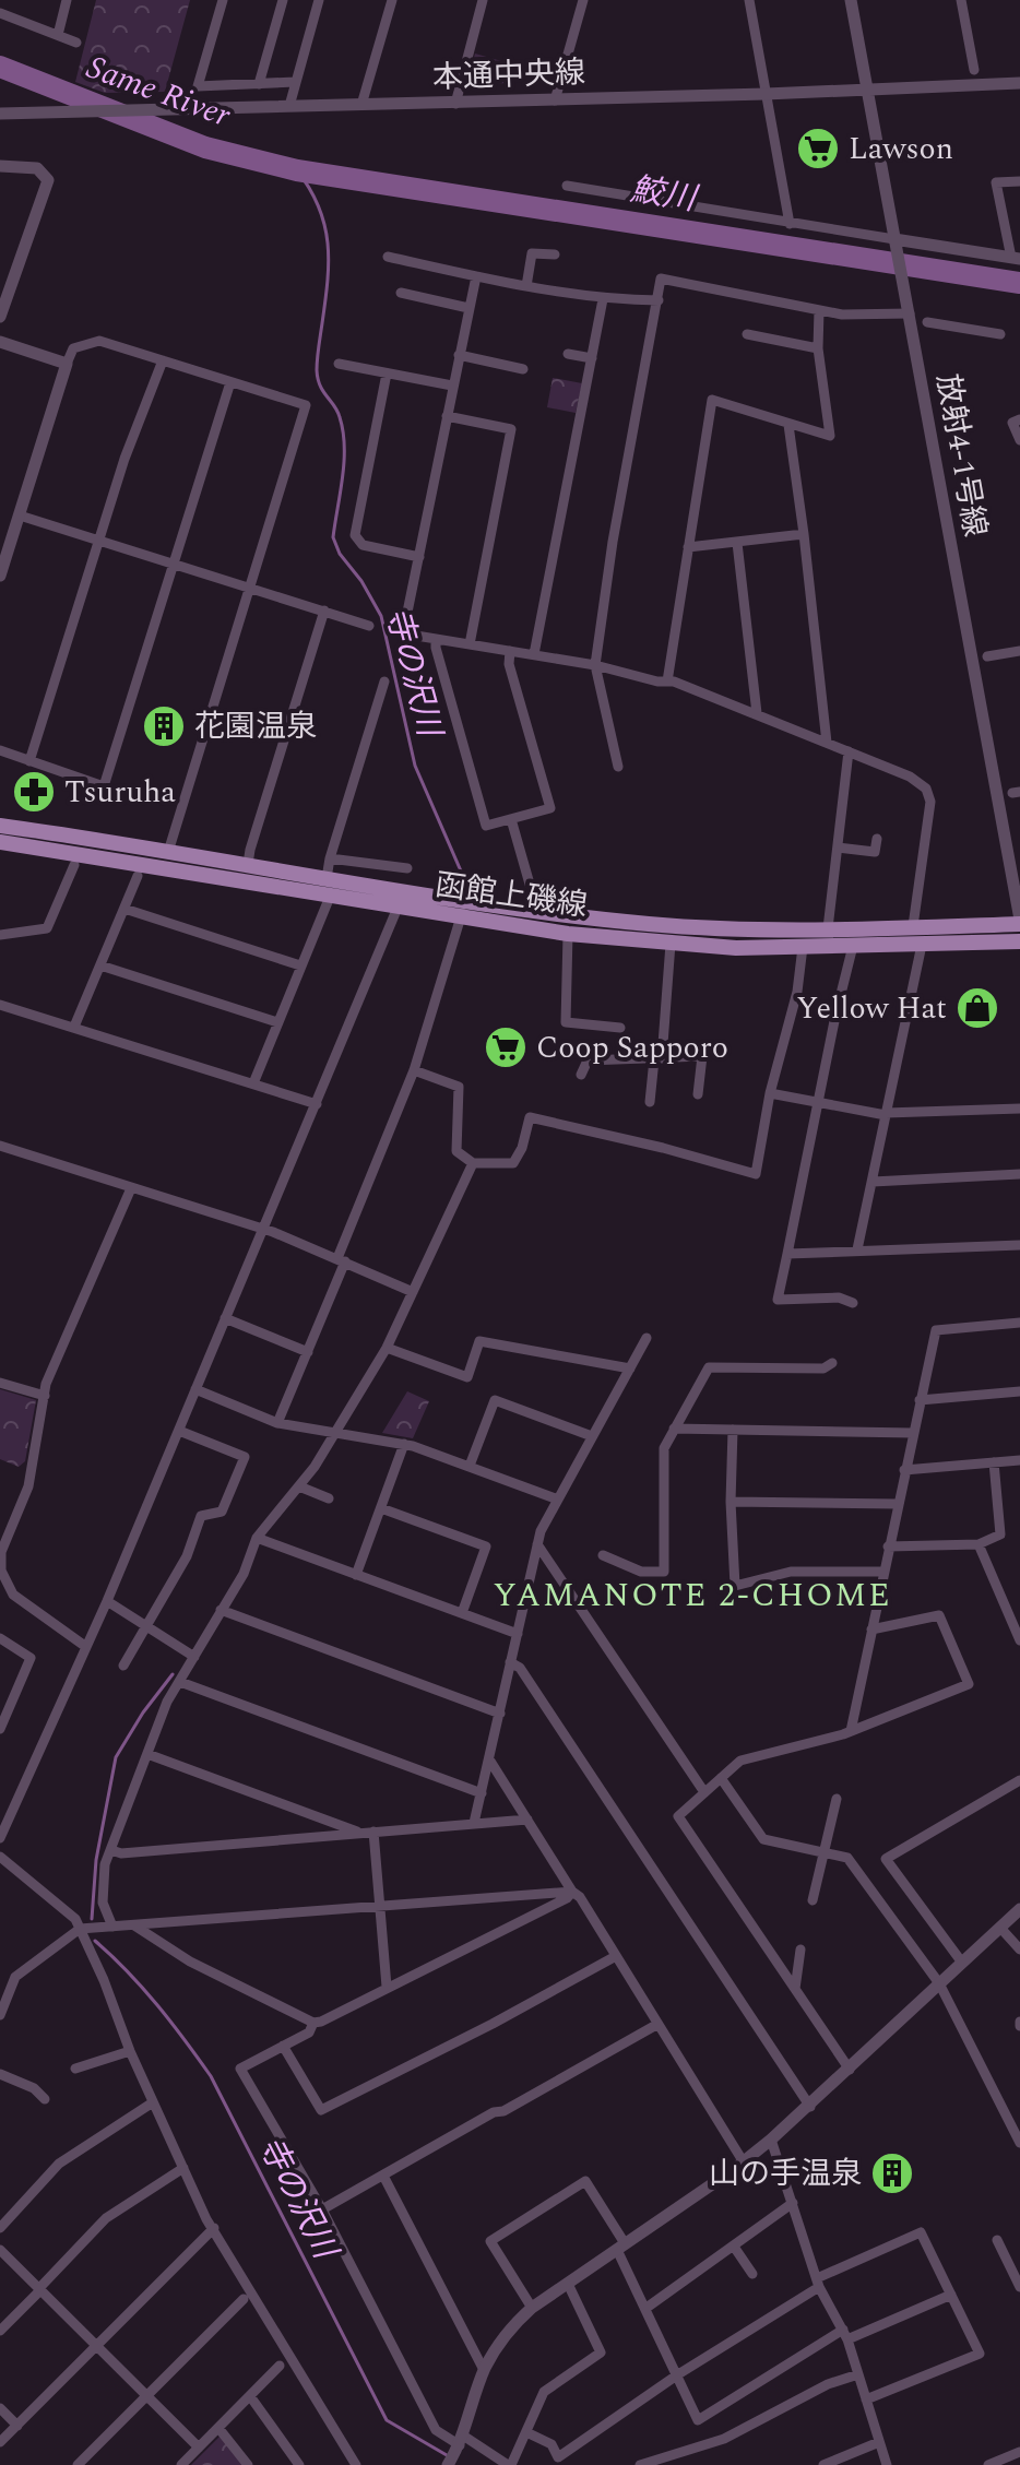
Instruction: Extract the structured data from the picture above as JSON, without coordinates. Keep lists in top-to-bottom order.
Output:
{
  "streets": {
    "main road": ["函館上磯線"],
    "street": ["本通中央線", "放射4-1号線"]
  },
  "crossings": [
    ["本通中央線", "放射4-1号線"],
    ["放射4-1号線", "函館上磯線"]
  ],
  "districts": ["YAMANOTE 2-CHOME"],
  "water": ["Same River", "鮫川", "寺の沢川"],
  "places": {
    "supermarket": ["Lawson", "Coop Sapporo"],
    "building": ["花園温泉", "山の手温泉"],
    "pharmacy": ["Tsuruha"],
    "shop": ["Yellow Hat"]
  }
}
